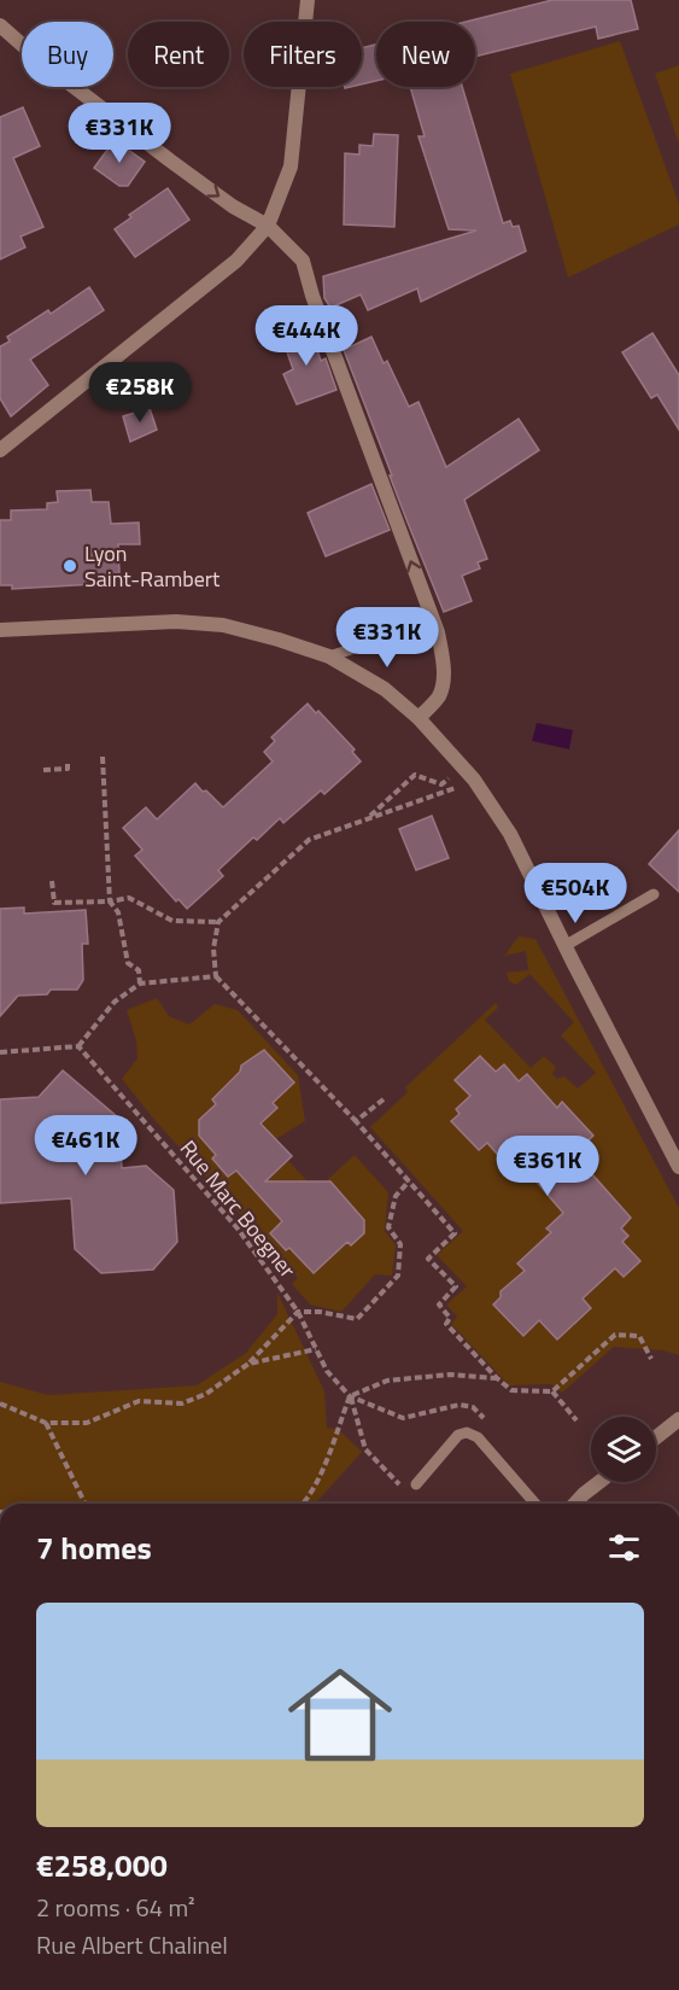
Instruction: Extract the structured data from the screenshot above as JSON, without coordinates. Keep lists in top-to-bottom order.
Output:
{
  "streets": {
    "path": ["Rue Marc Boegner"]
  },
  "places": ["Lyon Saint-Rambert"],
  "page": {
    "chip": [
      "Buy",
      "Rent",
      "Filters",
      "New"
    ],
    "price": [
      "€331K",
      "€444K",
      "€258K",
      "€331K",
      "€504K",
      "€461K",
      "€361K"
    ],
    "heading": "7 homes",
    "list": [
      {
        "name": "€258,000",
        "note": "2 rooms · 64 m² · Rue Albert Chalinel"
      }
    ]
  }
}
